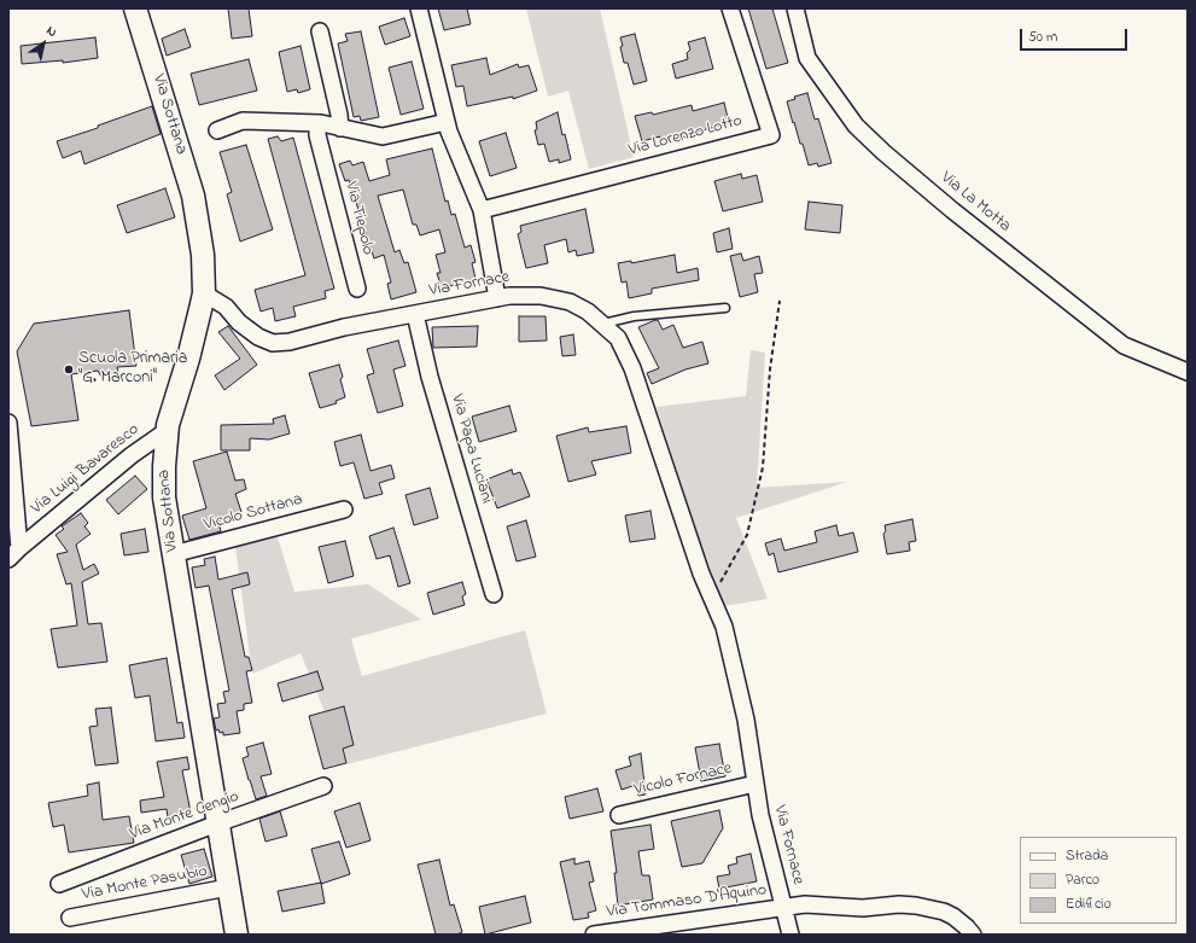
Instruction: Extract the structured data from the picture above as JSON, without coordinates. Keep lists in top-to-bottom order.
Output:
{
  "streets": {
    "street": [
      "Via Sottana",
      "Via Lorenzo Lotto",
      "Via La Motta",
      "Via Tiepolo",
      "Via Fornace",
      "Via Papa Luciani",
      "Via Luigi Bavaresco",
      "Vicolo Sottana",
      "Vicolo Fornace",
      "Via Monte Cengio",
      "Via Monte Pasubio",
      "Via Tommaso D'Aquino"
    ]
  },
  "crossings": [
    ["Via Sottana", "Via Fornace"],
    ["Via Sottana", "Via Luigi Bavaresco"],
    ["Via Sottana", "Vicolo Sottana"],
    ["Via Sottana", "Via Monte Cengio"],
    ["Via Sottana", "Via Monte Pasubio"],
    ["Via Fornace", "Via Papa Luciani"],
    ["Via Fornace", "Vicolo Fornace"],
    ["Via Fornace", "Via Tommaso D'Aquino"]
  ],
  "places": ["Scuola Primaria \"G. Marconi\""],
  "legend": ["Strada", "Parco", "Edificio"],
  "scale_bar": "50 m",
  "north": "top right"
}
